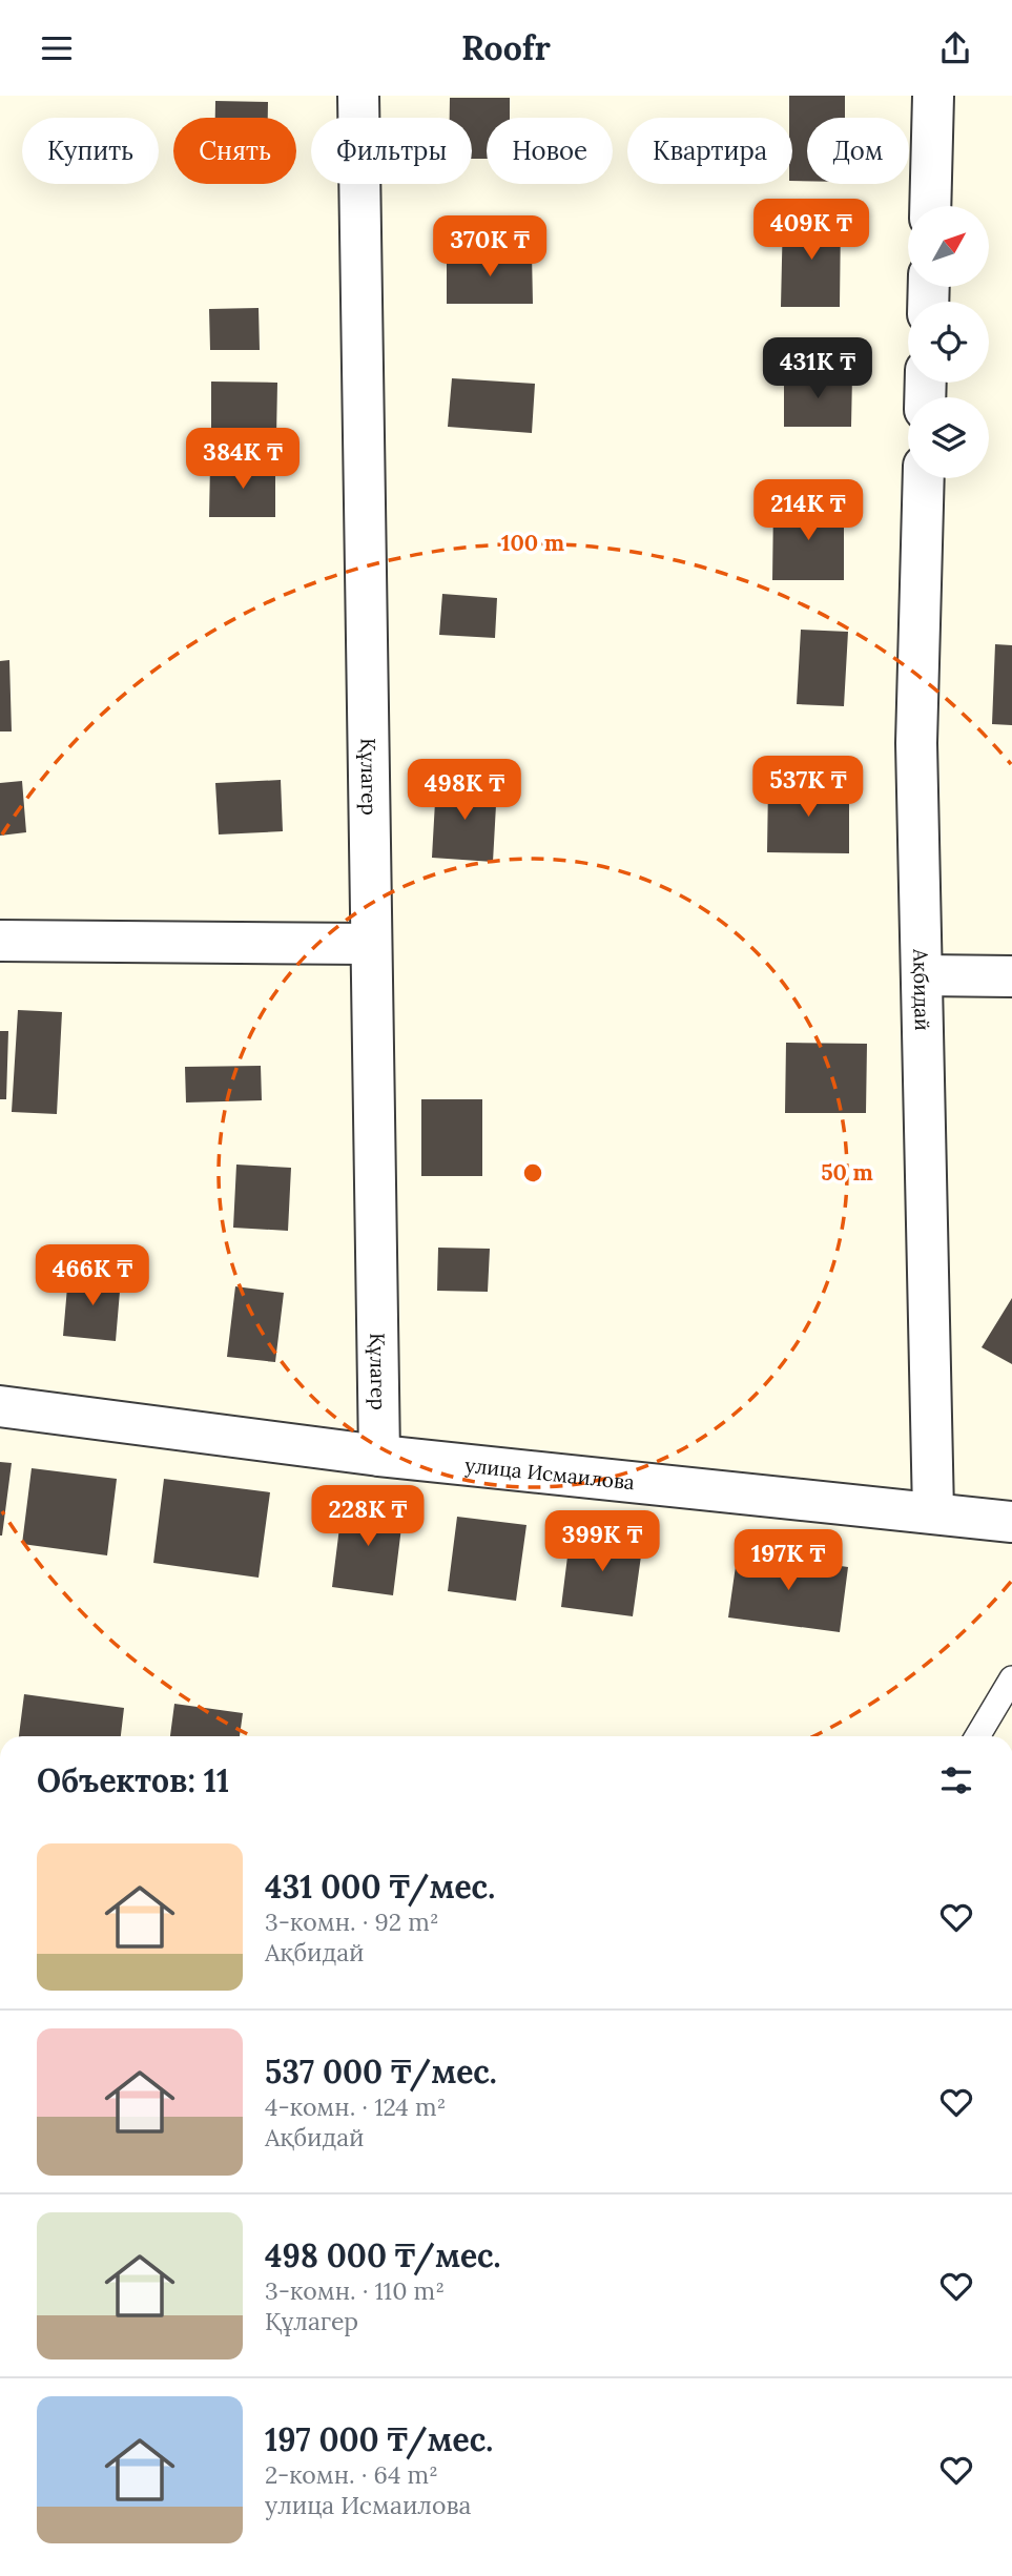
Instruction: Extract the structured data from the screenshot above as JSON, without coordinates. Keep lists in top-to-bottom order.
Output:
{
  "streets": {
    "street": ["Құлагер", "Ақбидай", "улица Исмаилова"]
  },
  "crossings": [
    ["Құлагер", "улица Исмаилова"],
    ["Ақбидай", "улица Исмаилова"]
  ],
  "north": "top right",
  "page": {
    "header": "Roofr",
    "chip": [
      "Купить",
      "Снять",
      "Фильтры",
      "Новое",
      "Квартира",
      "Дом"
    ],
    "price": [
      "409K ₸",
      "370K ₸",
      "431K ₸",
      "384K ₸",
      "214K ₸",
      "537K ₸",
      "498K ₸",
      "466K ₸",
      "228K ₸",
      "399K ₸",
      "197K ₸"
    ],
    "heading": "Объектов: 11",
    "list": [
      {
        "name": "431 000 ₸/мес.",
        "note": "3-комн. · 92 m² · Ақбидай"
      },
      {
        "name": "537 000 ₸/мес.",
        "note": "4-комн. · 124 m² · Ақбидай"
      },
      {
        "name": "498 000 ₸/мес.",
        "note": "3-комн. · 110 m² · Құлагер"
      },
      {
        "name": "197 000 ₸/мес.",
        "note": "2-комн. · 64 m² · улица Исмаилова"
      }
    ]
  },
  "rings": ["100 m", "50 m"]
}
